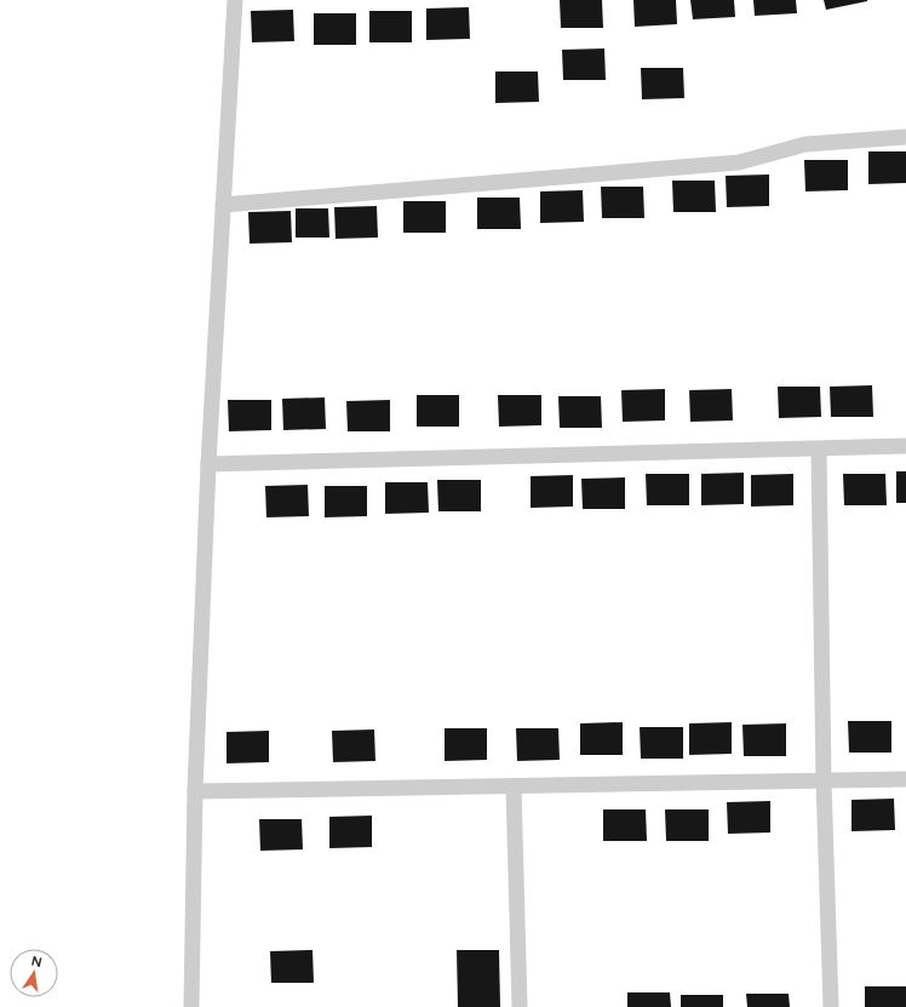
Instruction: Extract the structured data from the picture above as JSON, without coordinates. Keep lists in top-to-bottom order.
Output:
{
  "north": "top"
}
